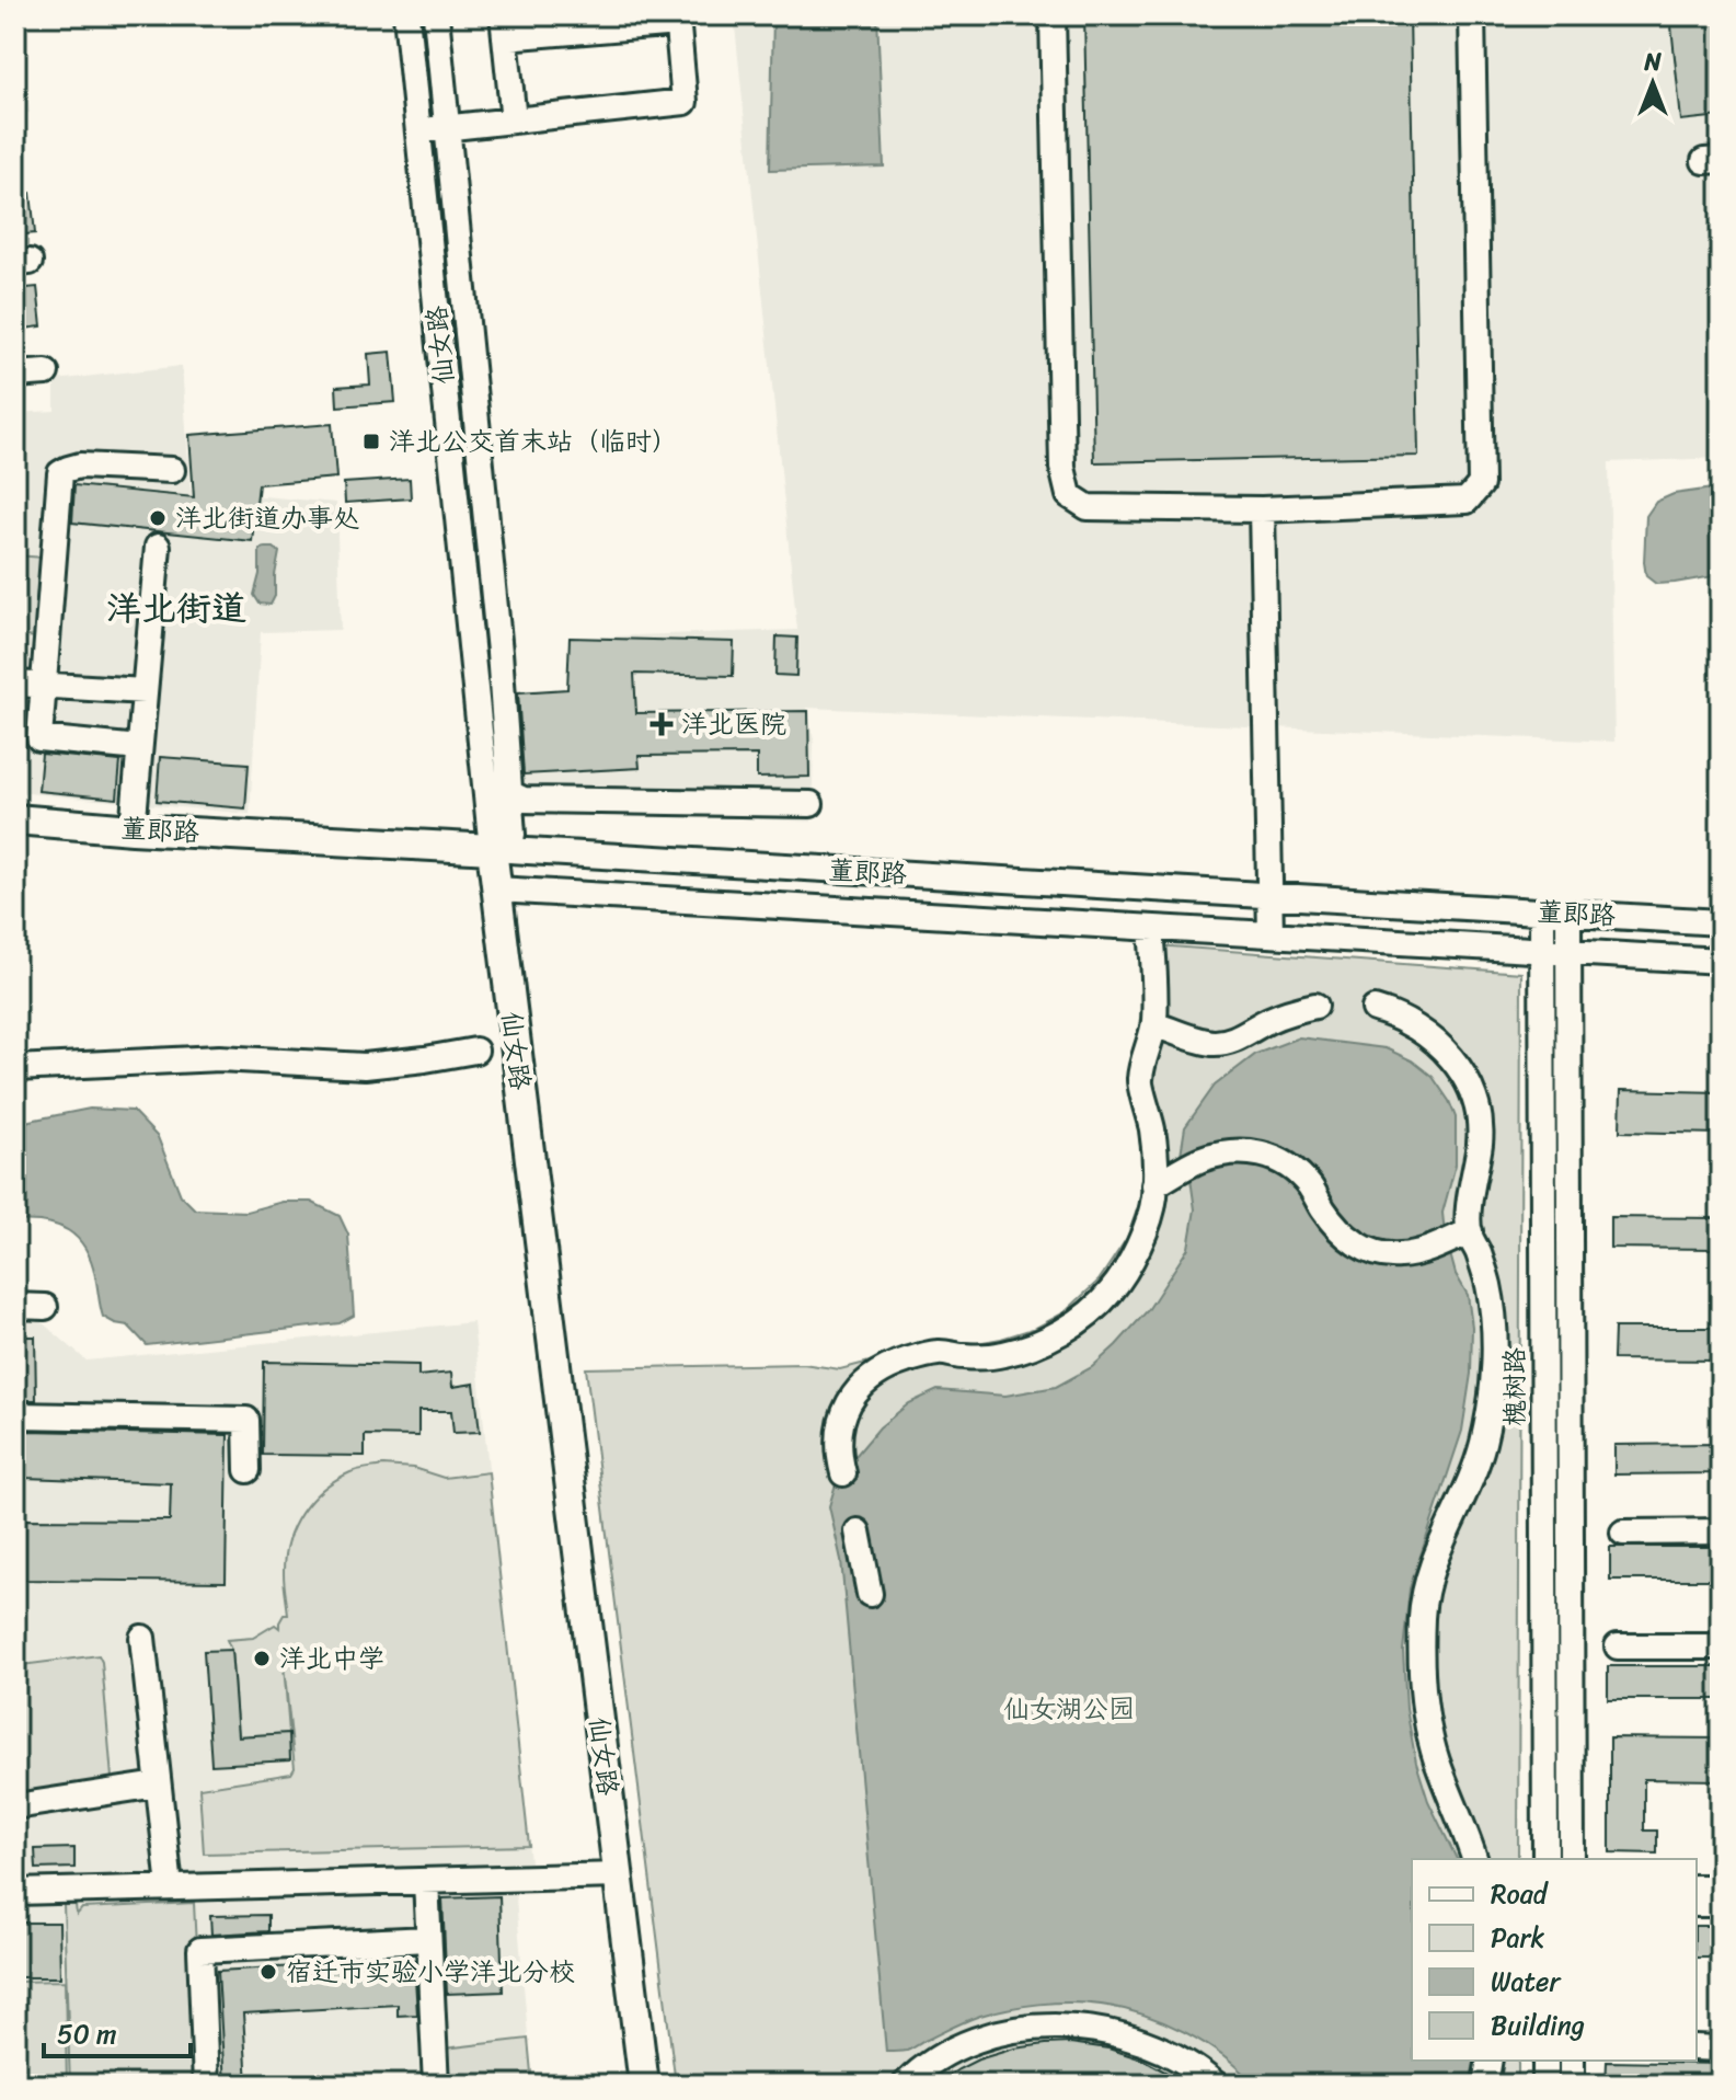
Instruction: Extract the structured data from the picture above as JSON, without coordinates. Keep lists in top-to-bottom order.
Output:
{
  "streets": {
    "main road": ["仙女路", "董郎路"],
    "street": ["槐树路"]
  },
  "crossings": [
    ["仙女路", "董郎路"],
    ["董郎路", "槐树路"]
  ],
  "districts": ["洋北街道"],
  "parks": ["仙女湖公园"],
  "places": {
    "transit": ["洋北公交首末站（临时）"],
    "other": ["洋北街道办事处", "洋北中学", "宿迁市实验小学洋北分校"],
    "health": ["洋北医院"]
  },
  "legend": [
    "Road",
    "Park",
    "Water",
    "Building"
  ],
  "scale_bar": "50 m",
  "north": "top"
}
